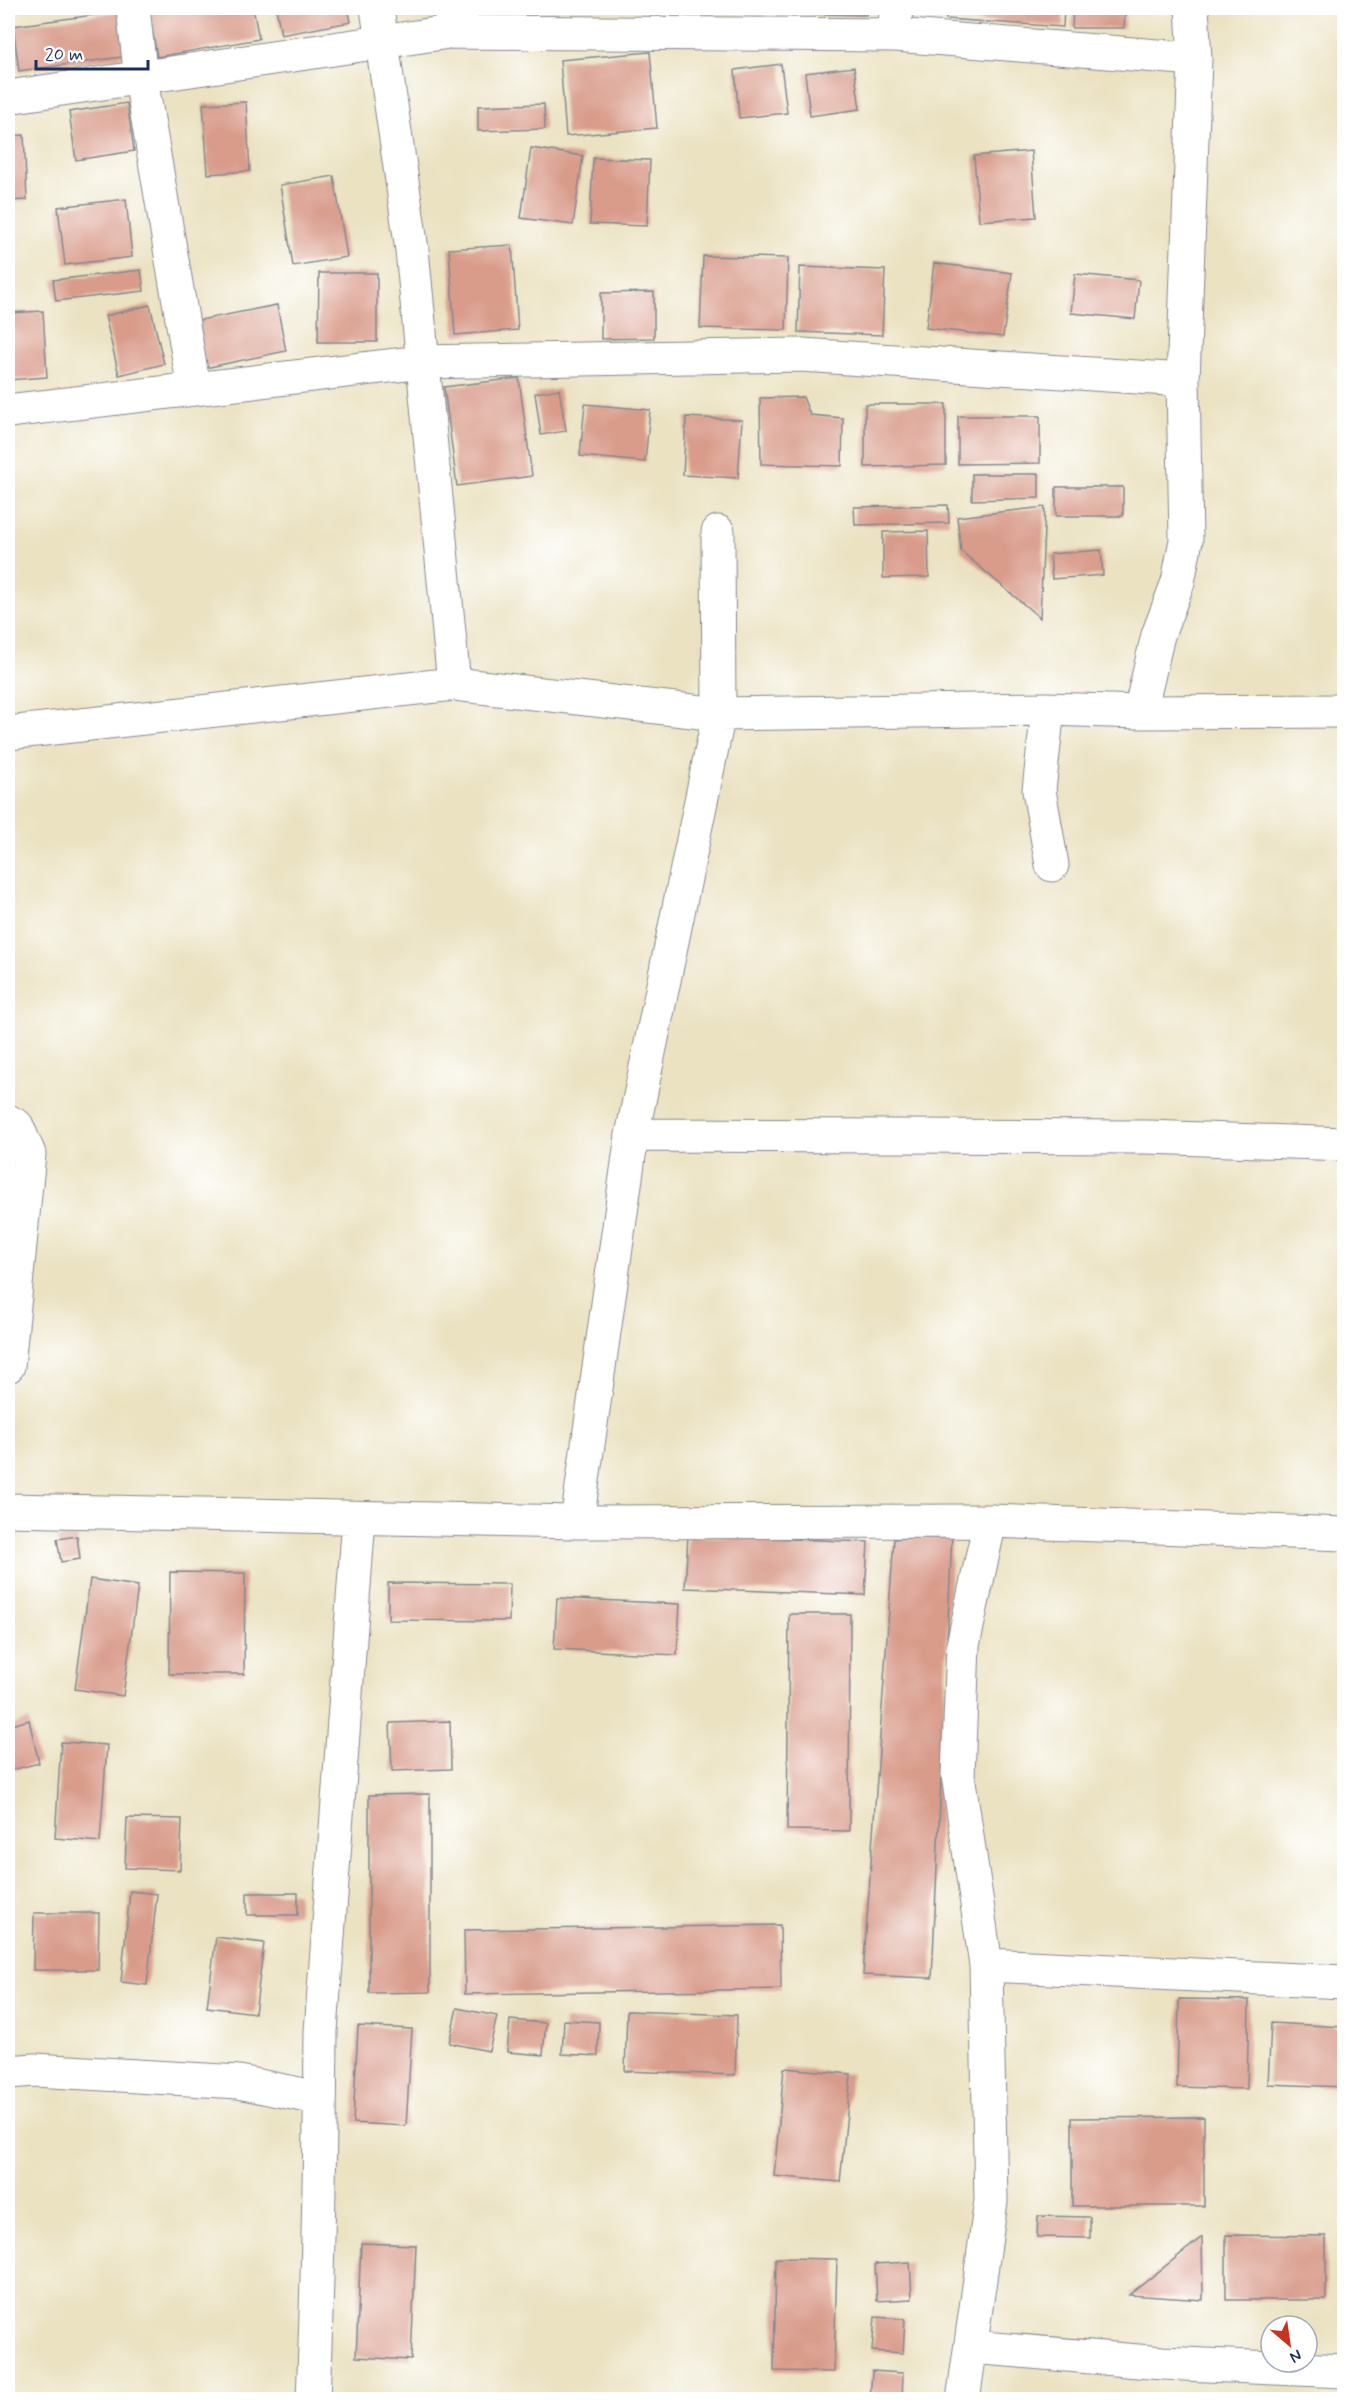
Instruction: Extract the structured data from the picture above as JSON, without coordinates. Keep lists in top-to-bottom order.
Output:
{
  "scale_bar": "20 m",
  "north": "bottom right"
}
